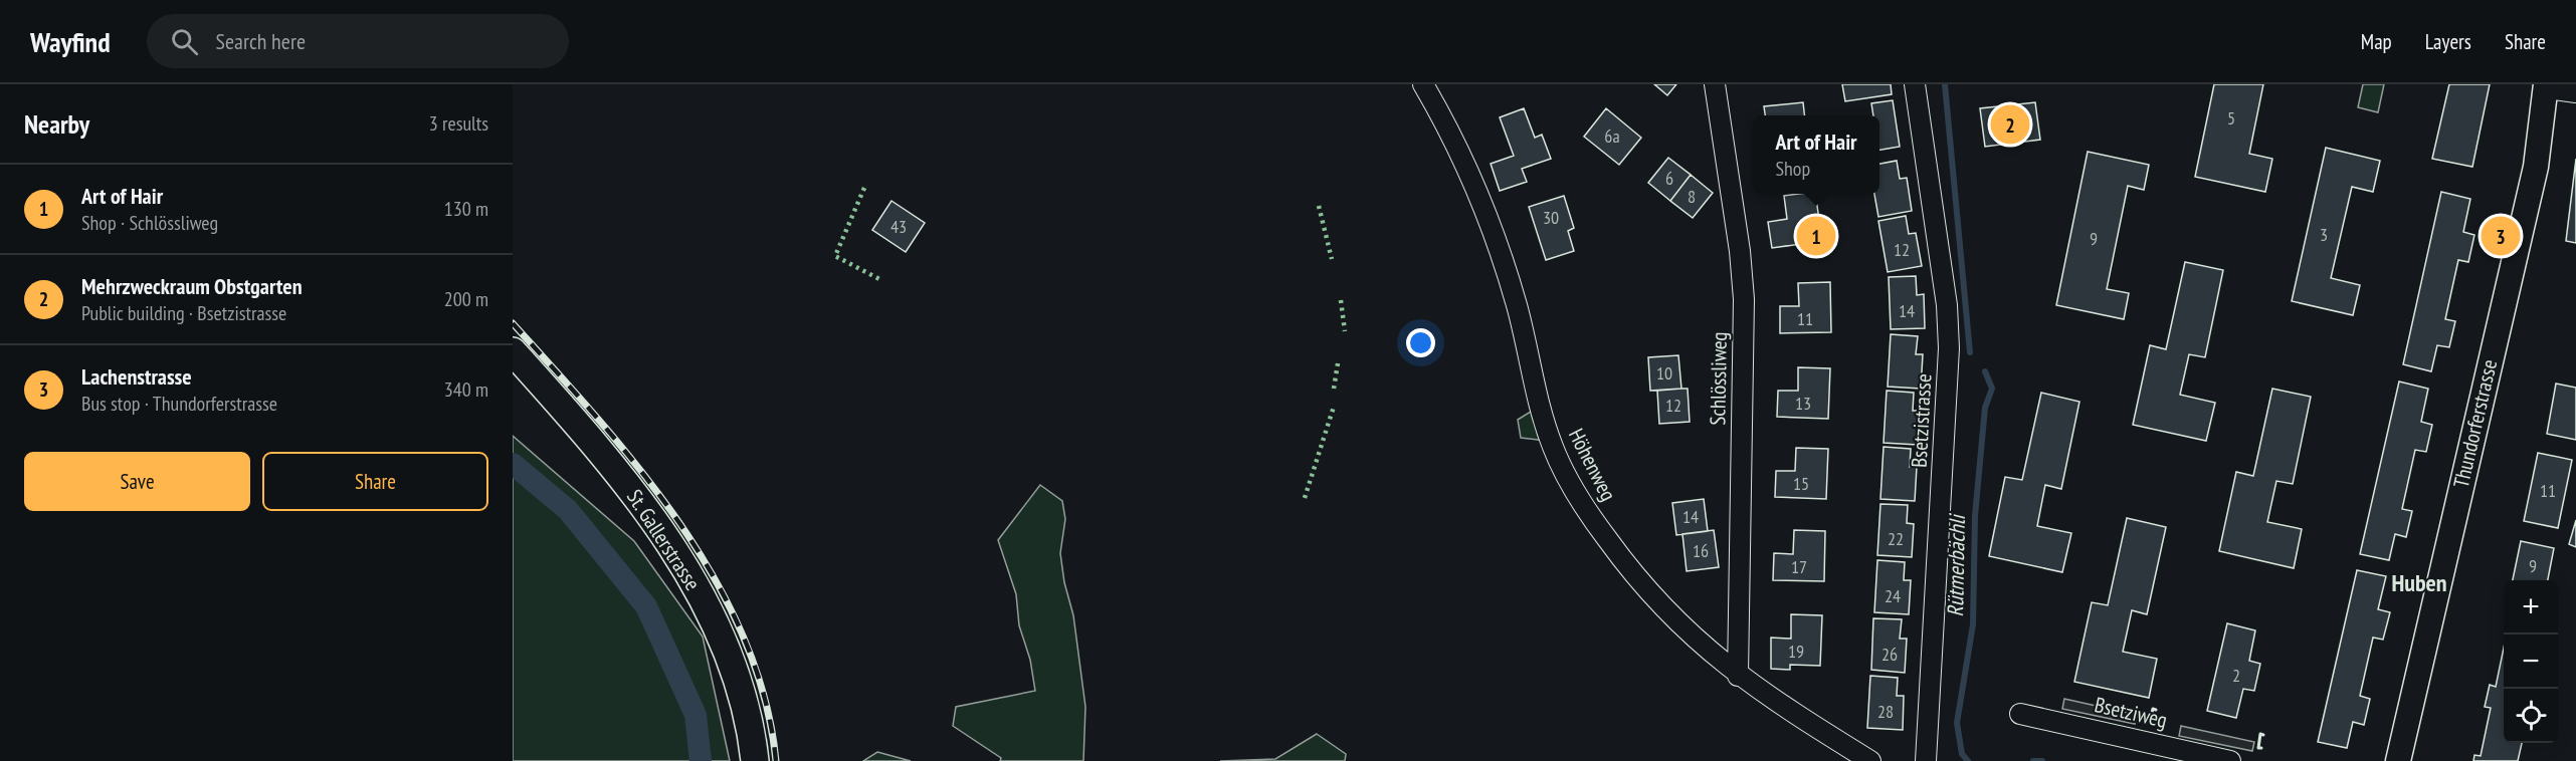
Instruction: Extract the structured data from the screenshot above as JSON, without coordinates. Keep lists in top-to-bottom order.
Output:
{
  "streets": {
    "main road": ["St. Gallerstrasse"],
    "street": [
      "Schlössliweg",
      "Bsetzistrasse",
      "Thundorferstrasse",
      "Höhenweg",
      "Bsetziweg"
    ]
  },
  "crossings": [
    ["Schlössliweg", "Höhenweg"]
  ],
  "districts": ["Huben"],
  "water": ["Rütmerbächli"],
  "house_numbers": [
    "5",
    "6a",
    "6",
    "8",
    "30",
    "43",
    "3",
    "9",
    "12",
    "14",
    "11",
    "10",
    "13",
    "12",
    "15",
    "11",
    "14",
    "22",
    "16",
    "9",
    "17",
    "24",
    "19",
    "26",
    "2",
    "28"
  ],
  "page": {
    "header": "Wayfind",
    "search": "Search here",
    "nav": ["Map", "Layers", "Share"],
    "heading": ["Nearby", "3 results"],
    "pins": ["2", "1", "3"],
    "popup": ["Art of Hair", "Shop"],
    "list": [
      {
        "mark": "1",
        "name": "Art of Hair",
        "note": "Shop · Schlössliweg",
        "value": "130 m"
      },
      {
        "mark": "2",
        "name": "Mehrzweckraum Obstgarten",
        "note": "Public building · Bsetzistrasse",
        "value": "200 m"
      },
      {
        "mark": "3",
        "name": "Lachenstrasse",
        "note": "Bus stop · Thundorferstrasse",
        "value": "340 m"
      }
    ],
    "buttons": ["Save", "Share"],
    "map_buttons": ["+", "−"]
  }
}
